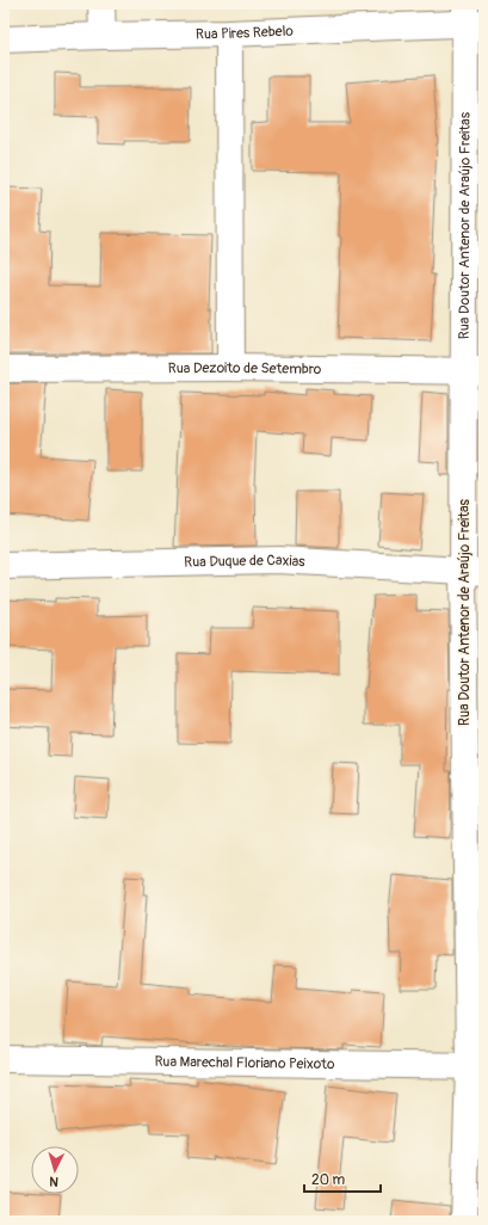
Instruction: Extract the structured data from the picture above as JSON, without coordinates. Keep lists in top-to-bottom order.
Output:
{
  "streets": {
    "street": [
      "Rua Pires Rebelo",
      "Rua Doutor Antenor de Araújo Freitas",
      "Rua Dezoito de Setembro",
      "Rua Duque de Caxias",
      "Rua Marechal Floriano Peixoto"
    ]
  },
  "crossings": [
    ["Rua Pires Rebelo", "Rua Doutor Antenor de Araújo Freitas"],
    ["Rua Doutor Antenor de Araújo Freitas", "Rua Dezoito de Setembro"],
    ["Rua Doutor Antenor de Araújo Freitas", "Rua Duque de Caxias"],
    ["Rua Doutor Antenor de Araújo Freitas", "Rua Marechal Floriano Peixoto"]
  ],
  "scale_bar": "20 m",
  "north": "bottom"
}
